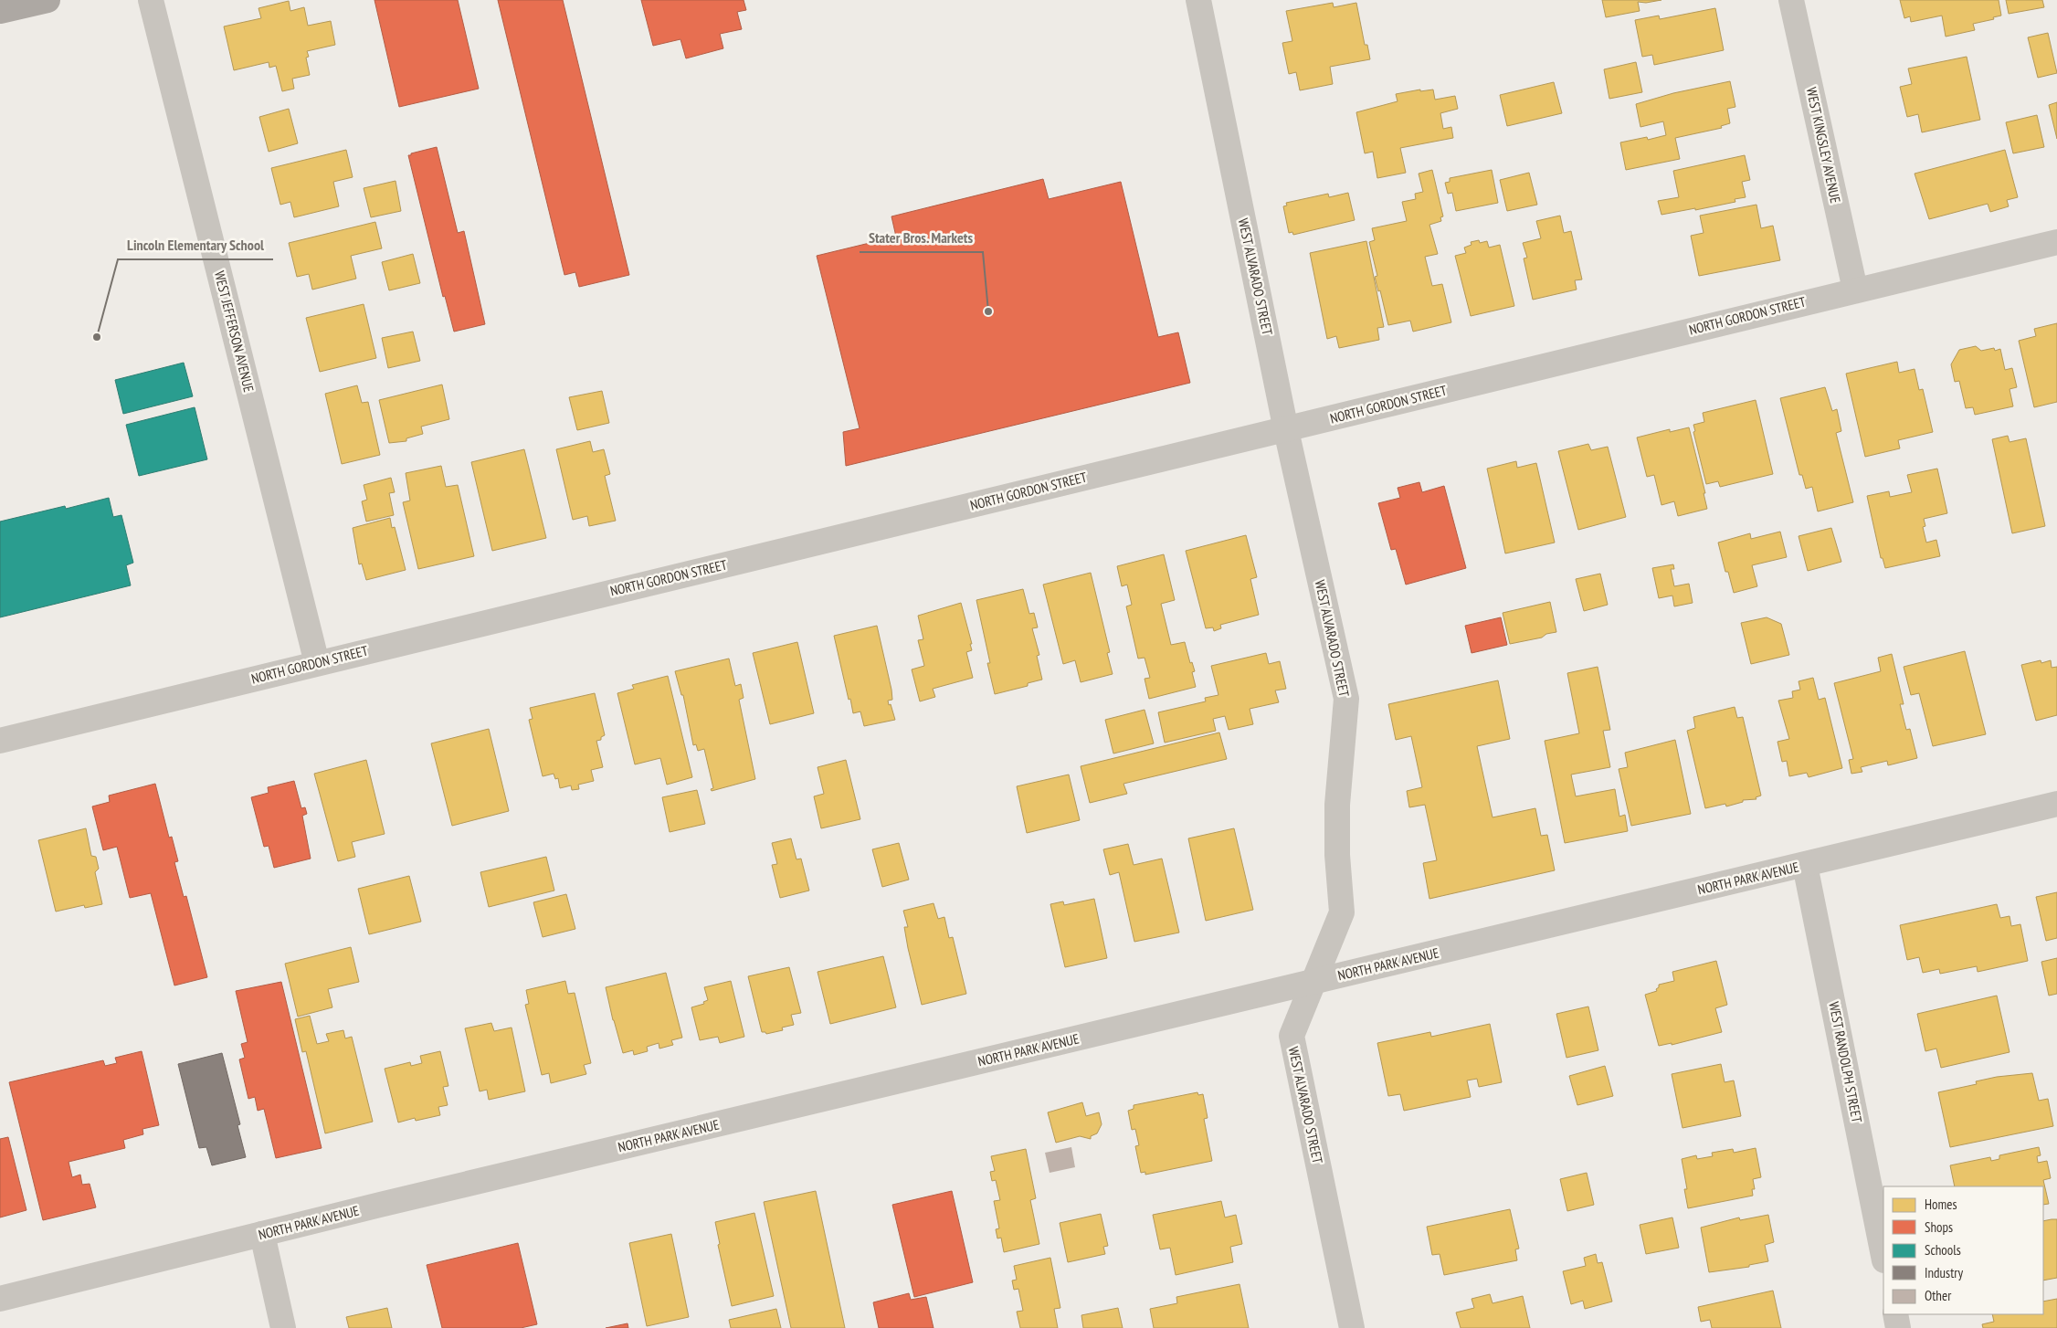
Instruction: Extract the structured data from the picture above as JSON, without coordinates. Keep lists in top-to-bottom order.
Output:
{
  "streets": {
    "street": [
      "WEST KINGSLEY AVENUE",
      "WEST ALVARADO STREET",
      "NORTH GORDON STREET",
      "WEST JEFFERSON AVENUE",
      "NORTH PARK AVENUE",
      "WEST RANDOLPH STREET"
    ]
  },
  "crossings": [
    ["WEST KINGSLEY AVENUE", "NORTH GORDON STREET"],
    ["WEST ALVARADO STREET", "NORTH GORDON STREET"],
    ["WEST ALVARADO STREET", "NORTH PARK AVENUE"],
    ["NORTH GORDON STREET", "WEST JEFFERSON AVENUE"],
    ["NORTH PARK AVENUE", "WEST RANDOLPH STREET"]
  ],
  "places": ["Stater Bros. Markets", "Lincoln Elementary School"],
  "legend": [
    "Homes",
    "Shops",
    "Schools",
    "Industry",
    "Other"
  ]
}
